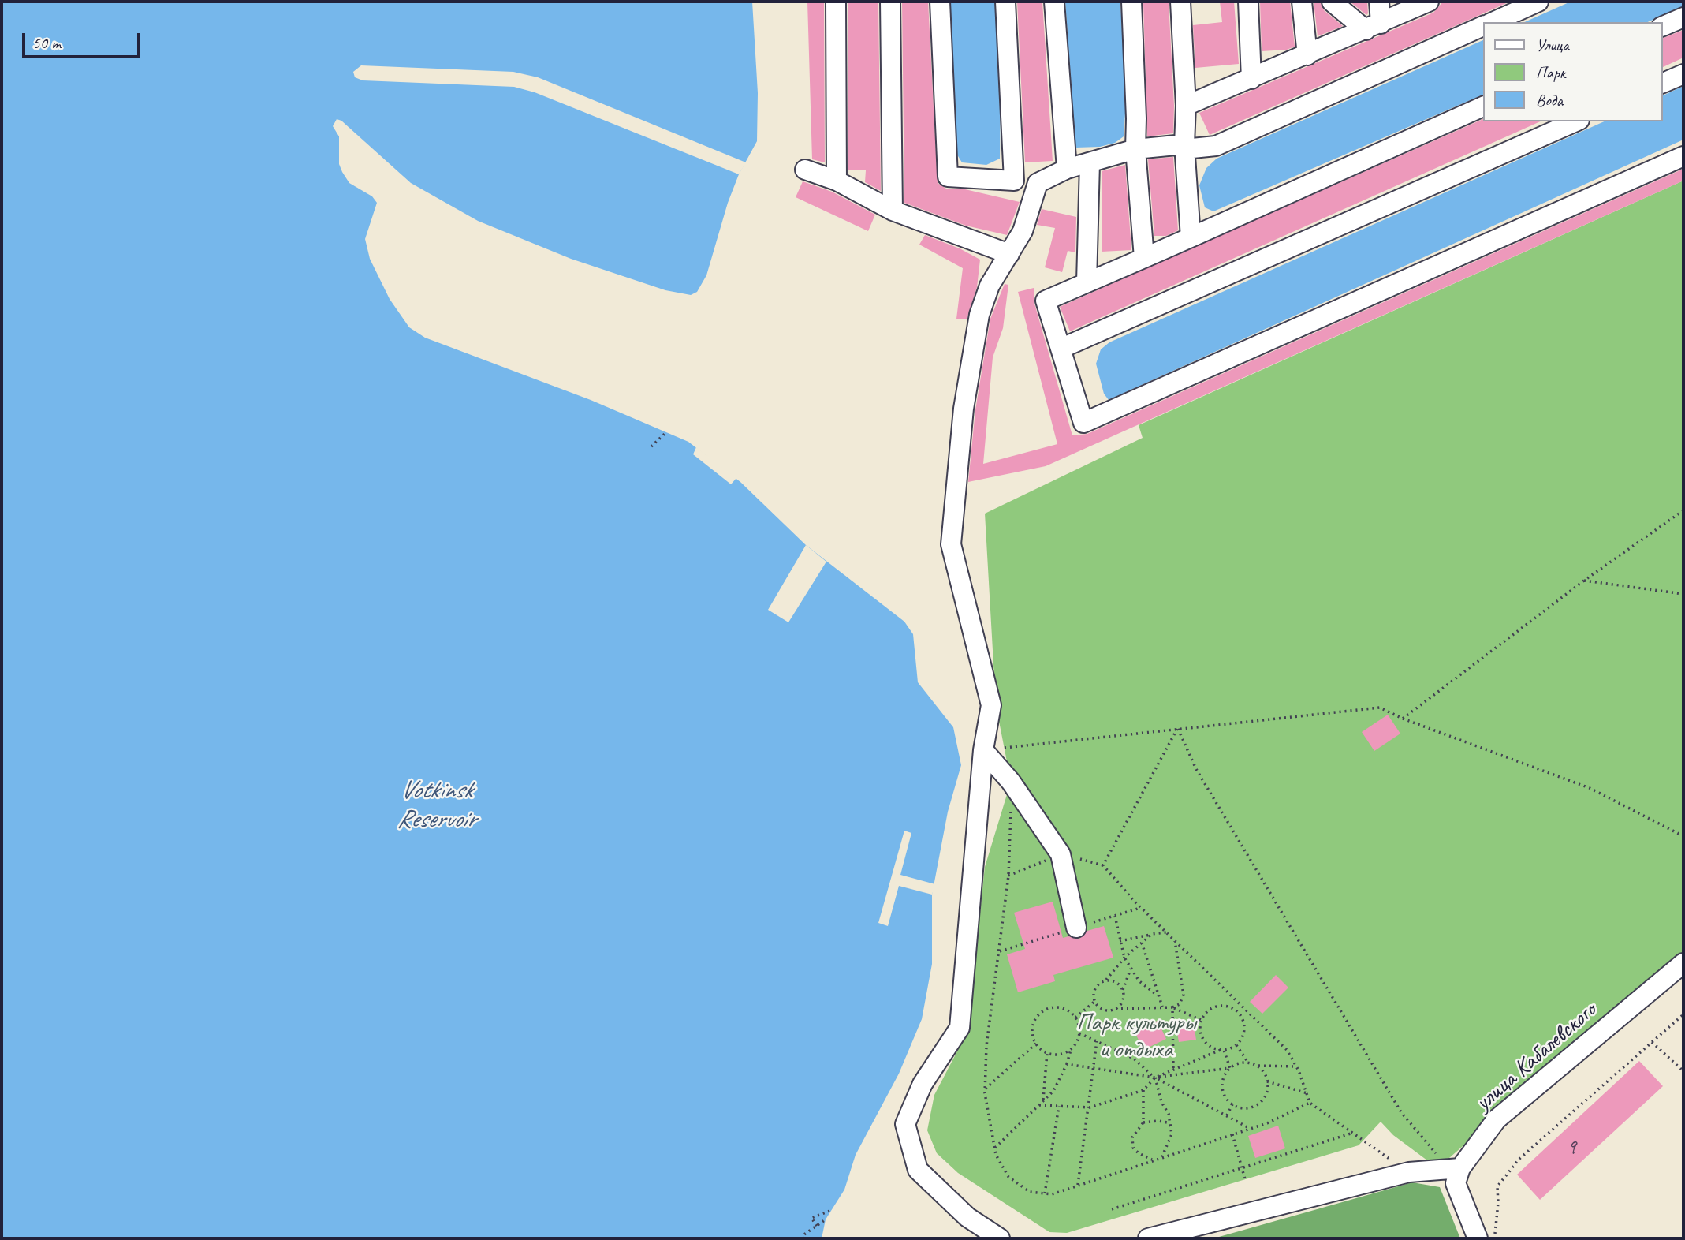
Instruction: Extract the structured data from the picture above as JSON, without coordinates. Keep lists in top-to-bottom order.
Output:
{
  "streets": {
    "street": ["улица Кабалевского"]
  },
  "water": ["Votkinsk Reservoir"],
  "parks": ["Парк культуры и отдыха"],
  "house_numbers": ["9"],
  "legend": ["Улица", "Парк", "Вода"],
  "scale_bar": "50 m"
}
